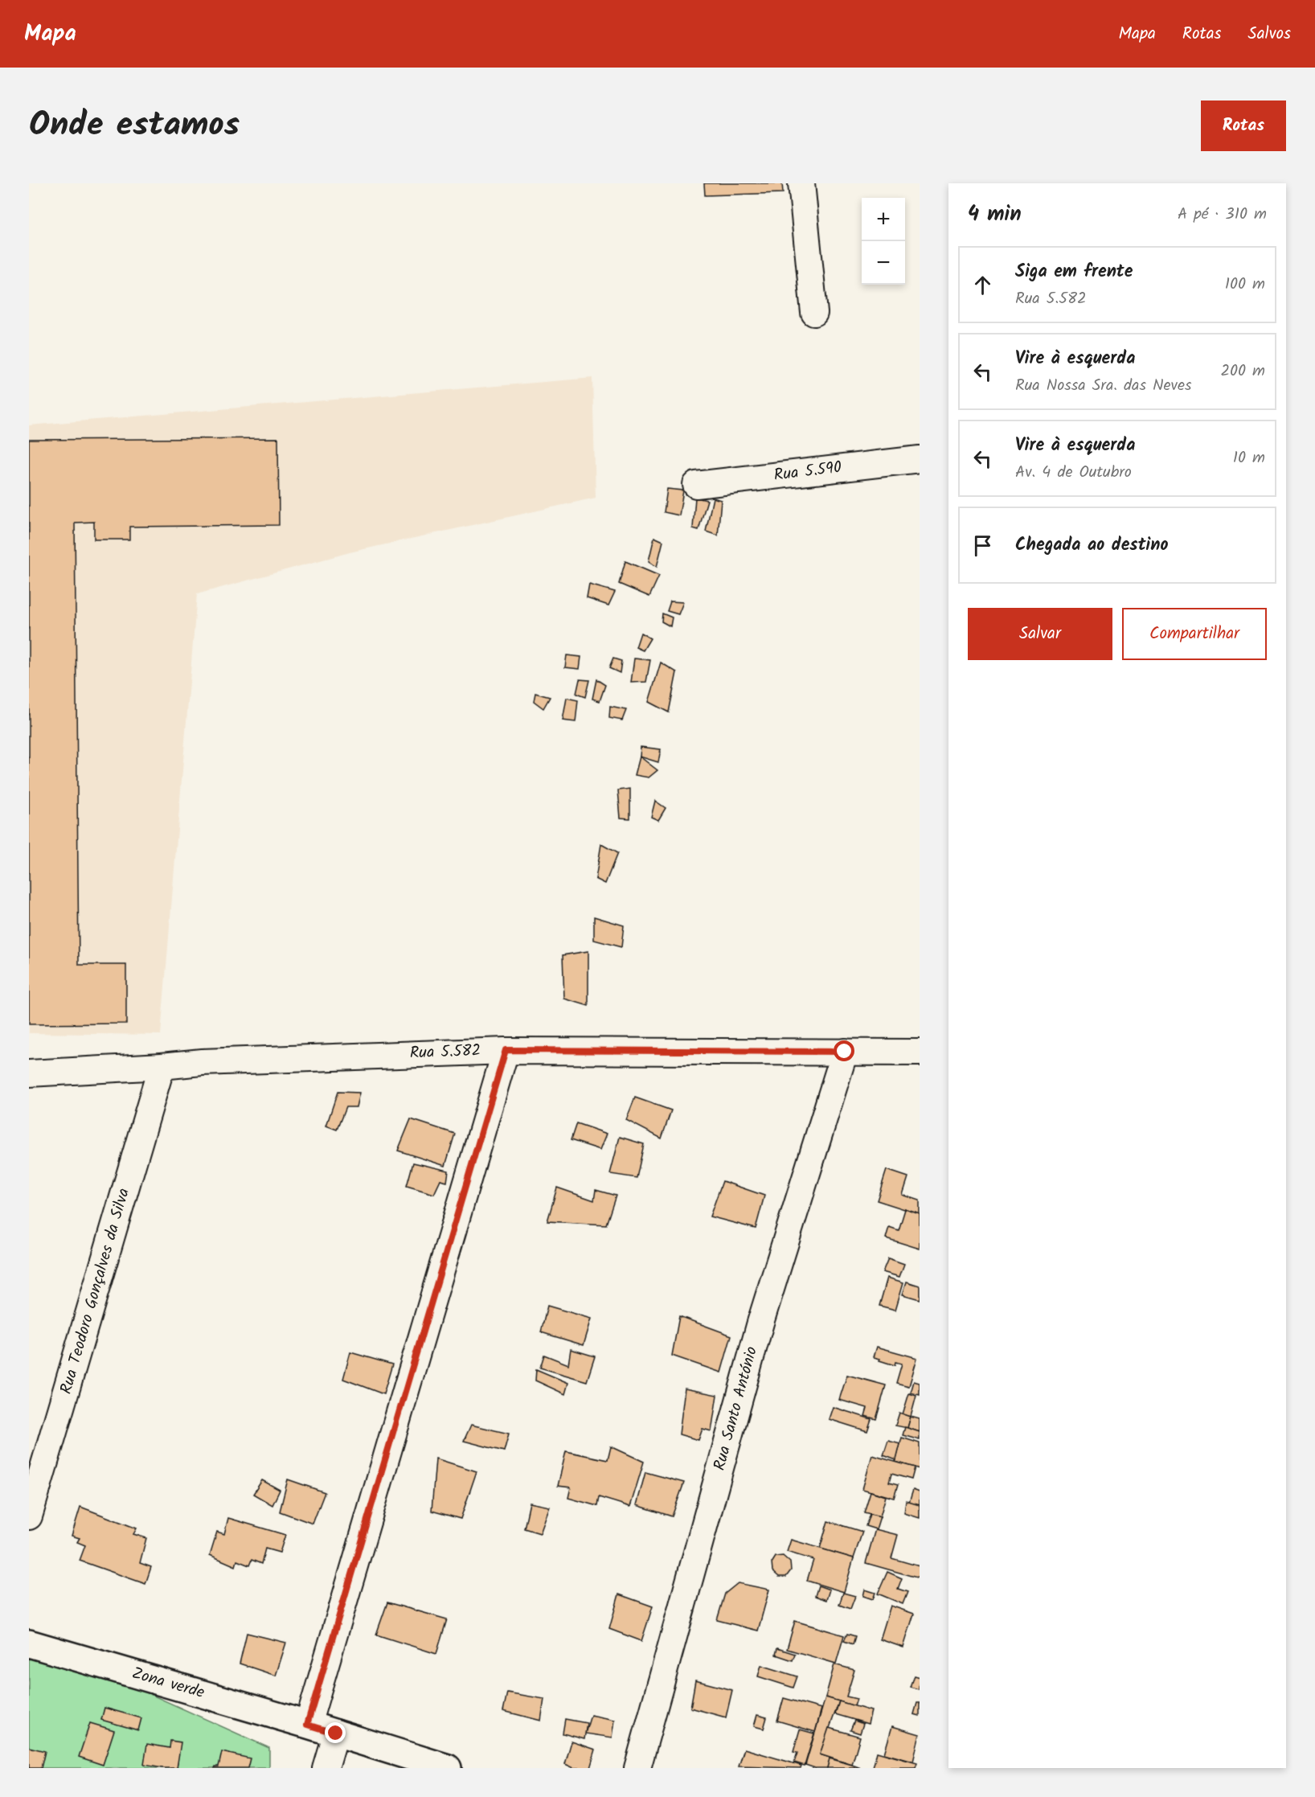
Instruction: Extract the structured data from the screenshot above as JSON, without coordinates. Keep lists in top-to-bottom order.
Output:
{
  "streets": {
    "street": [
      "Rua 5.590",
      "Rua 5.582",
      "Rua Teodoro Gonçalves da Silva",
      "Rua Santo António",
      "Zona verde"
    ]
  },
  "crossings": [
    ["Rua 5.582", "Rua Teodoro Gonçalves da Silva"],
    ["Rua 5.582", "Rua Santo António"]
  ],
  "page": {
    "header": "Mapa",
    "nav": ["Mapa", "Rotas", "Salvos"],
    "title": "Onde estamos",
    "buttons": [
      "Rotas",
      ["Salvar", "Compartilhar"]
    ],
    "heading": ["4 min", "A pé · 310 m"],
    "map_buttons": ["+", "−"],
    "list": [
      ["Siga em frente", "Rua 5.582", "100 m"],
      ["Vire à esquerda", "Rua Nossa Sra. das Neves", "200 m"],
      ["Vire à esquerda", "Av. 4 de Outubro", "10 m"],
      "Chegada ao destino"
    ]
  }
}
